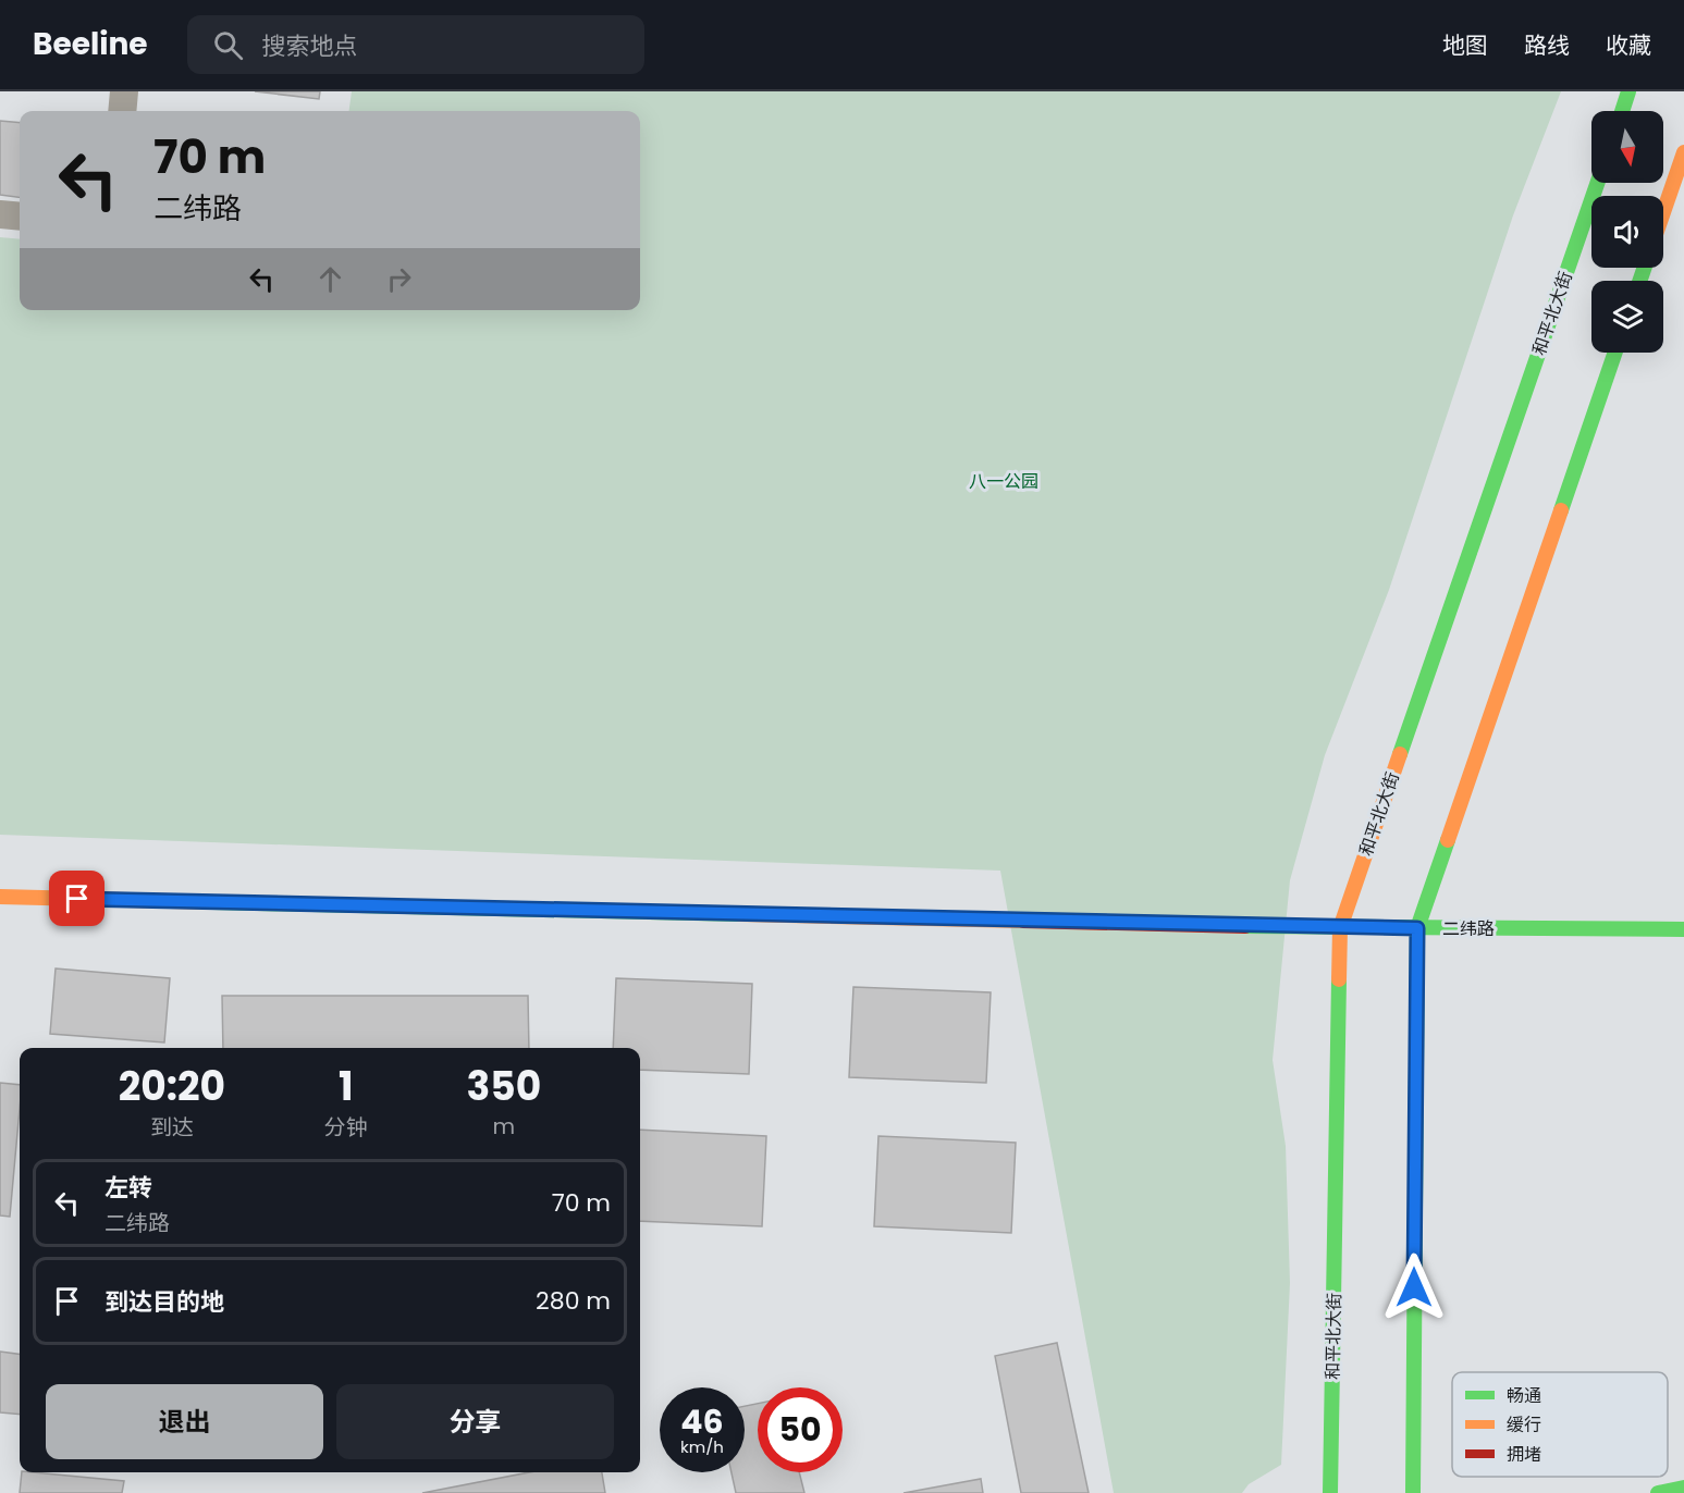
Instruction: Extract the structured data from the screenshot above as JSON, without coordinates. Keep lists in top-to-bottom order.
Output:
{
  "streets": {
    "main road": ["和平北大街", "二纬路"]
  },
  "crossings": [
    ["和平北大街", "二纬路"]
  ],
  "parks": ["八一公园"],
  "legend": ["畅通", "缓行", "拥堵"],
  "north": "bottom",
  "page": {
    "header": "Beeline",
    "search": "搜索地点",
    "nav": ["地图", "路线", "收藏"],
    "turn": ["70 m", "二纬路"],
    "eta": [
      "20:20",
      "到达",
      "1",
      "分钟",
      "350",
      "m"
    ],
    "list": [
      {
        "name": "左转",
        "note": "二纬路",
        "value": "70 m"
      },
      {
        "name": "到达目的地",
        "value": "280 m"
      }
    ],
    "buttons": ["退出", "分享"],
    "speed": "46 km/h",
    "limit": "50"
  }
}
